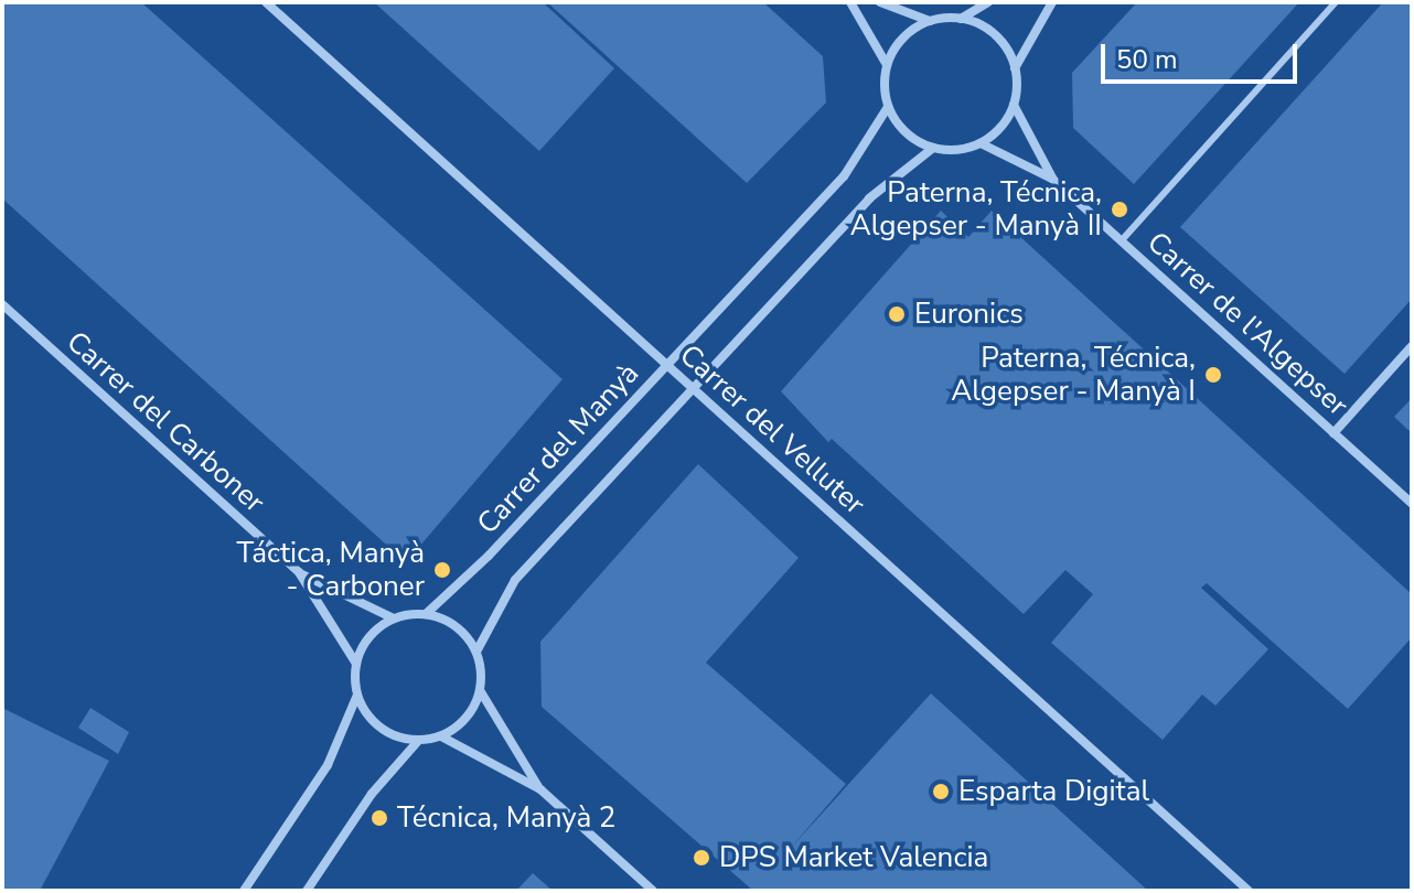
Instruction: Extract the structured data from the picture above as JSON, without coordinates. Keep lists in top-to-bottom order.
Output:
{
  "streets": {
    "street": [
      "Carrer de l'Algepser",
      "Carrer del Carboner",
      "Carrer del Velluter",
      "Carrer del Manyà"
    ]
  },
  "crossings": [
    ["Carrer del Carboner", "Carrer del Manyà"],
    ["Carrer del Velluter", "Carrer del Manyà"]
  ],
  "places": [
    "Paterna, Técnica, Algepser - Manyà II",
    "Euronics",
    "Paterna, Técnica, Algepser - Manyà I",
    "Táctica, Manyà - Carboner",
    "Esparta Digital",
    "Técnica, Manyà 2",
    "DPS Market Valencia"
  ],
  "scale_bar": "50 m"
}
